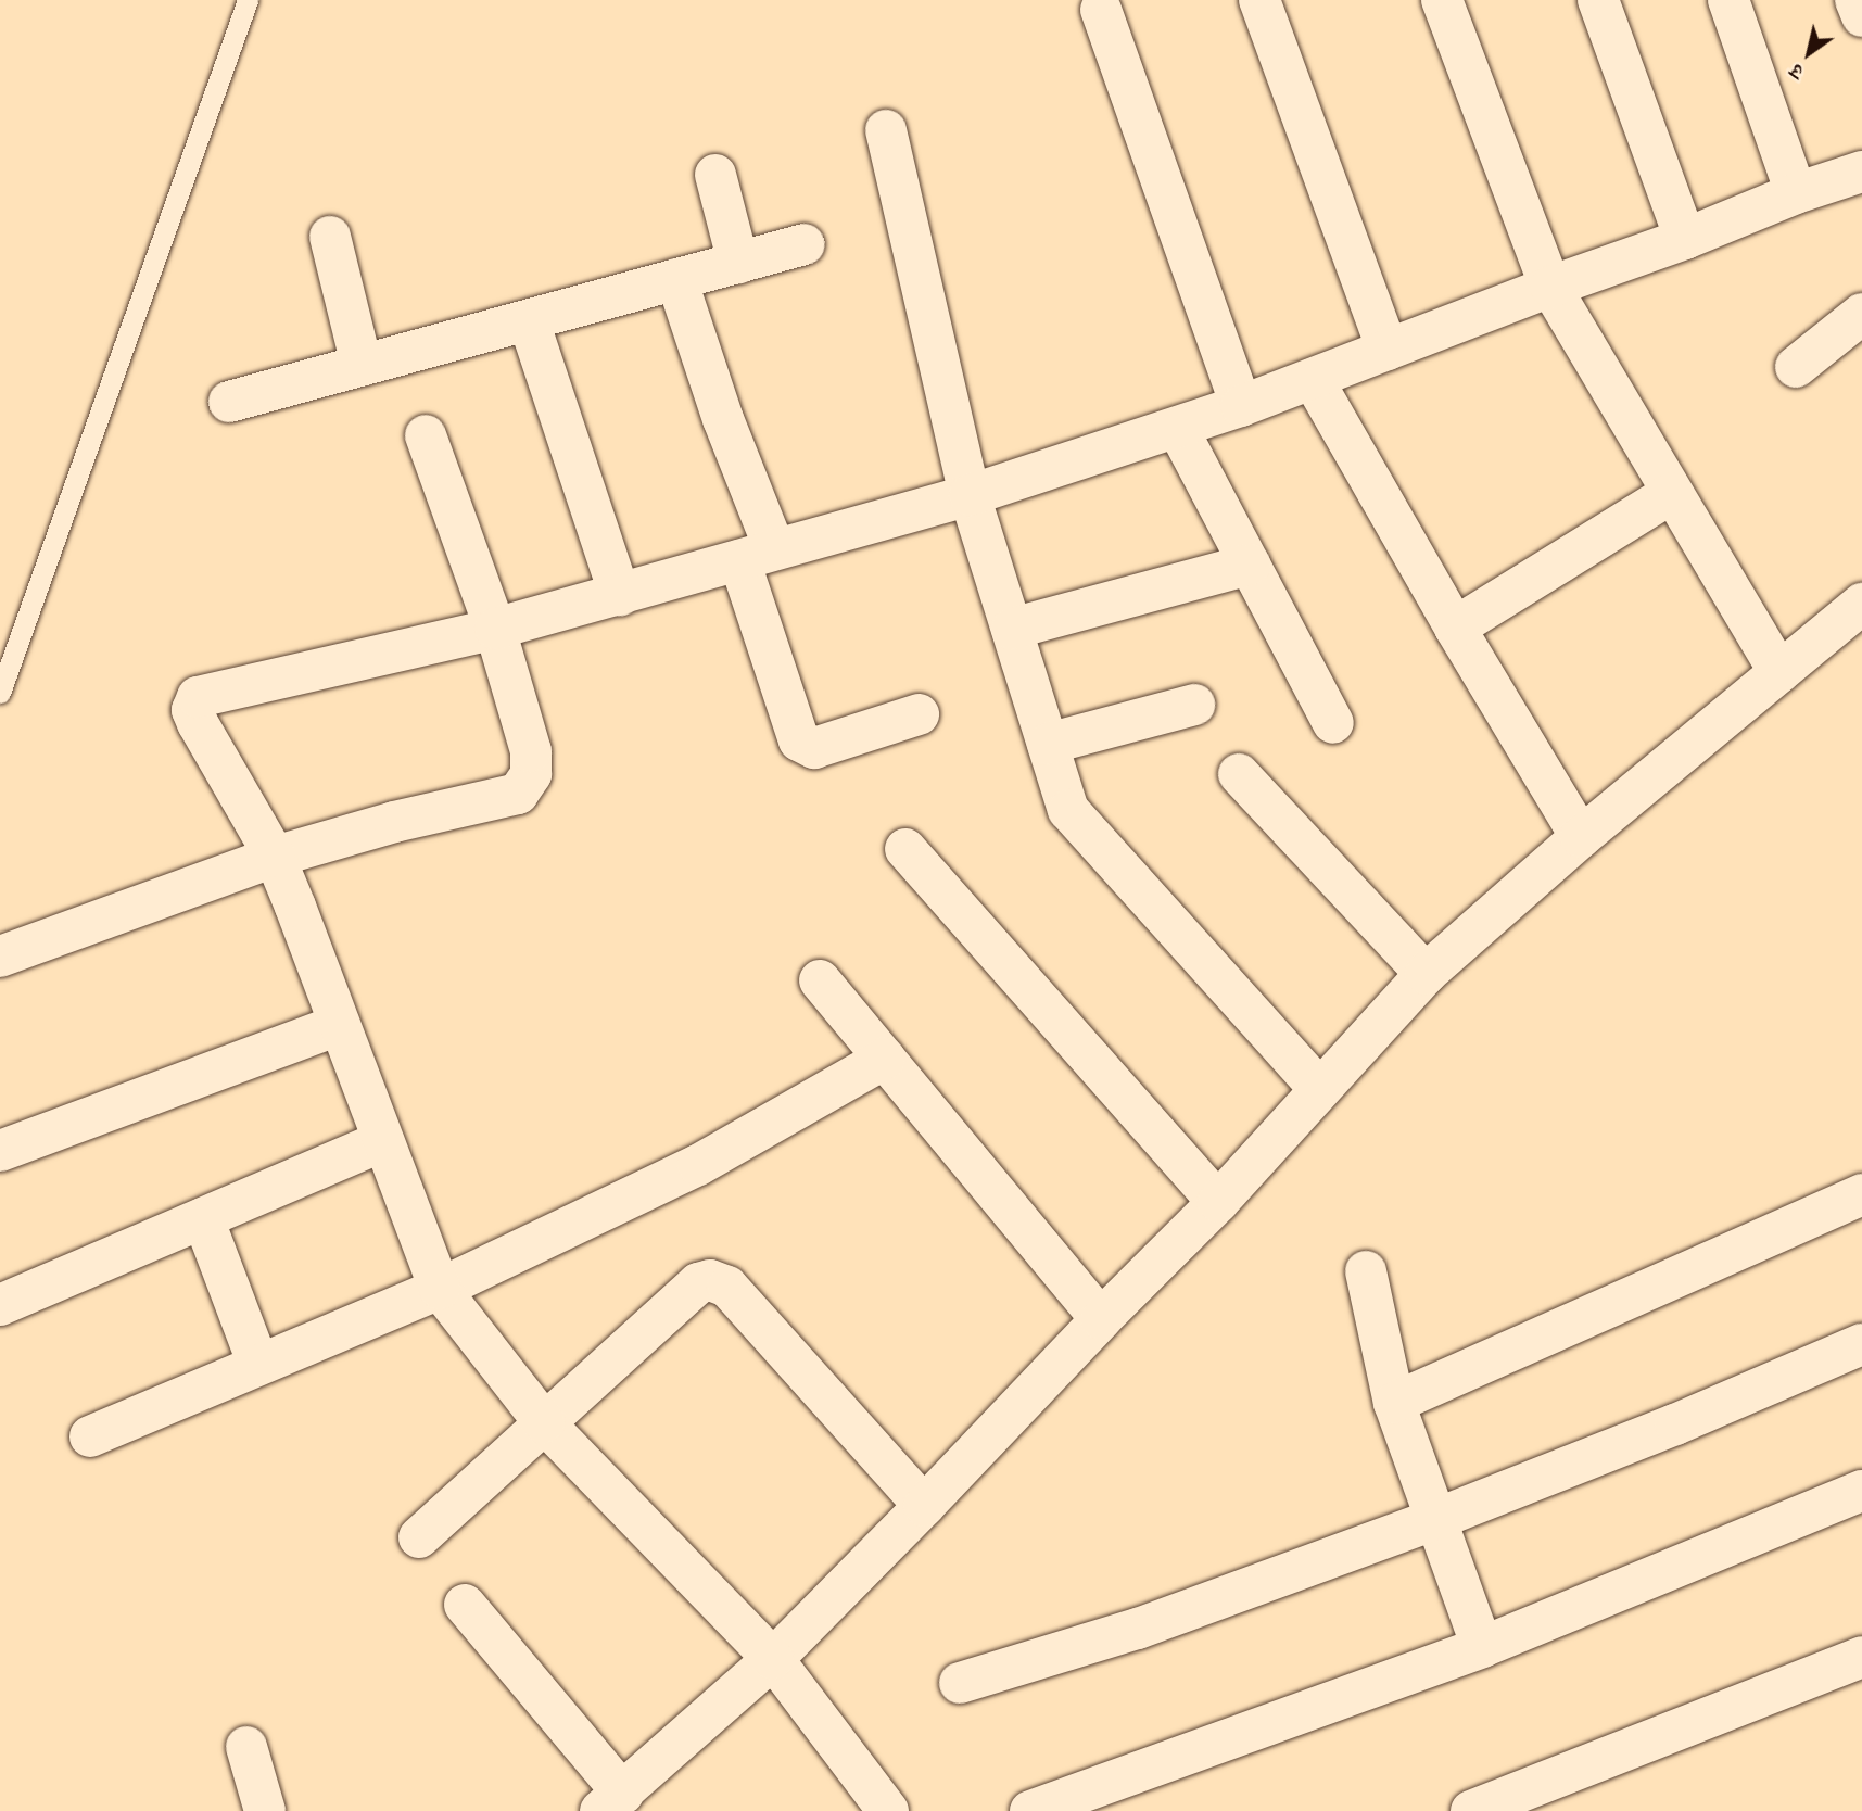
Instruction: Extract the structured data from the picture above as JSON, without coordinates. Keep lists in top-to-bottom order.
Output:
{
  "north": "bottom left"
}
